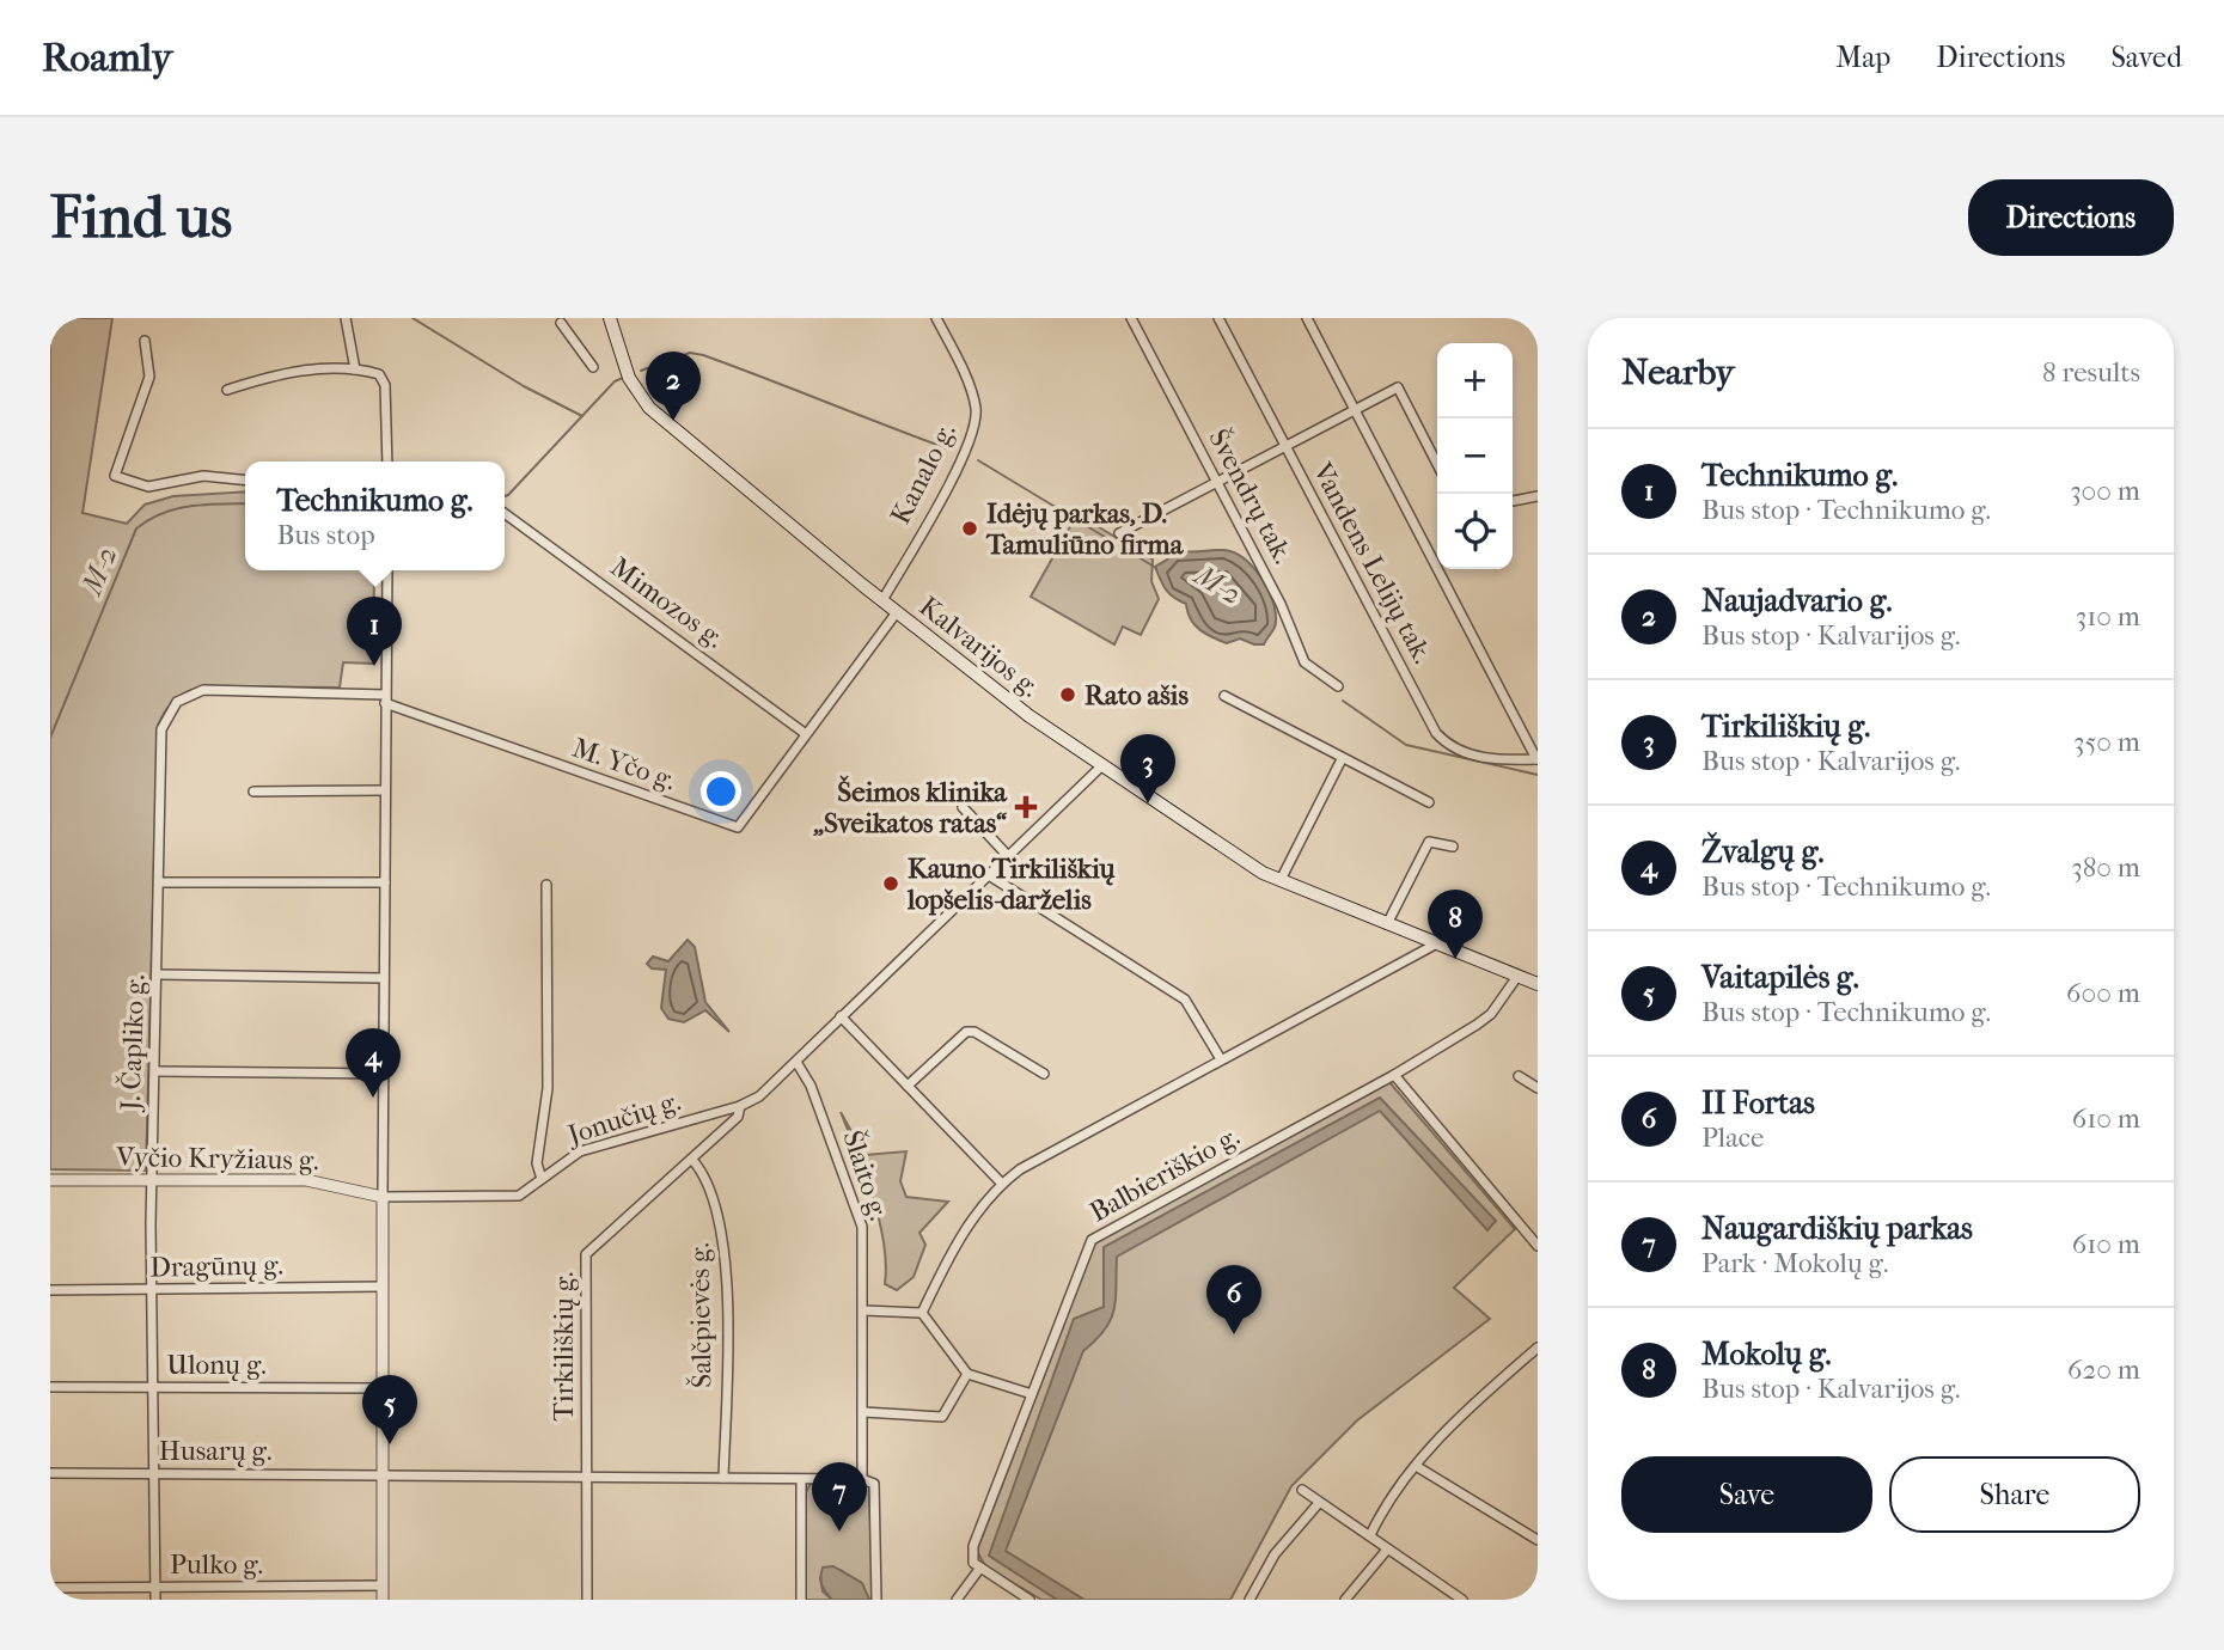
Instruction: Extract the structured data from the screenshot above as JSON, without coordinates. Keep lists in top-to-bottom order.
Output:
{
  "streets": {
    "main road": ["Kalvarijos g."],
    "street": [
      "Kanalo g.",
      "Švendrų tak.",
      "Vandens Lelijų tak.",
      "Mimozos g.",
      "M. Yčo g.",
      "J. Čapliko g.",
      "Jonučių g.",
      "Vyčio Kryžiaus g.",
      "Balbieriškio g.",
      "Šlaito g.",
      "Dragūnų g.",
      "Šalčpievės g.",
      "Tirkiliškių g.",
      "Ulonų g.",
      "Husarų g.",
      "Pulko g."
    ]
  },
  "crossings": [
    ["Kanalo g.", "Kalvarijos g."],
    ["Mimozos g.", "M. Yčo g."],
    ["Kalvarijos g.", "M. Yčo g."],
    ["Kalvarijos g.", "Balbieriškio g."],
    ["Kalvarijos g.", "Tirkiliškių g."],
    ["M. Yčo g.", "J. Čapliko g."],
    ["J. Čapliko g.", "Vyčio Kryžiaus g."],
    ["J. Čapliko g.", "Dragūnų g."],
    ["J. Čapliko g.", "Ulonų g."],
    ["J. Čapliko g.", "Husarų g."],
    ["J. Čapliko g.", "Pulko g."],
    ["Jonučių g.", "Vyčio Kryžiaus g."],
    ["Jonučių g.", "Tirkiliškių g."],
    ["Šlaito g.", "Tirkiliškių g."],
    ["Šlaito g.", "Husarų g."],
    ["Šalčpievės g.", "Tirkiliškių g."],
    ["Šalčpievės g.", "Husarų g."],
    ["Tirkiliškių g.", "Husarų g."]
  ],
  "water": ["M-2"],
  "places": {
    "other": ["Idėjų parkas, D. Tamuliūno firma", "Rato ašis", "Kauno Tirkiliškių lopšelis-darželis"],
    "health": ["Šeimos klinika „Sveikatos ratas“"]
  },
  "page": {
    "header": "Roamly",
    "nav": ["Map", "Directions", "Saved"],
    "buttons": [
      "Directions",
      ["Save", "Share"]
    ],
    "title": "Find us",
    "heading": ["Nearby", "8 results"],
    "map_buttons": ["+", "−"],
    "pins": [
      "2",
      "1",
      "3",
      "8",
      "4",
      "6",
      "5",
      "7"
    ],
    "list": [
      {
        "mark": "1",
        "name": "Technikumo g.",
        "note": "Bus stop · Technikumo g.",
        "value": "300 m"
      },
      {
        "mark": "2",
        "name": "Naujadvario g.",
        "note": "Bus stop · Kalvarijos g.",
        "value": "310 m"
      },
      {
        "mark": "3",
        "name": "Tirkiliškių g.",
        "note": "Bus stop · Kalvarijos g.",
        "value": "350 m"
      },
      {
        "mark": "4",
        "name": "Žvalgų g.",
        "note": "Bus stop · Technikumo g.",
        "value": "380 m"
      },
      {
        "mark": "5",
        "name": "Vaitapilės g.",
        "note": "Bus stop · Technikumo g.",
        "value": "600 m"
      },
      {
        "mark": "6",
        "name": "II Fortas",
        "note": "Place",
        "value": "610 m"
      },
      {
        "mark": "7",
        "name": "Naugardiškių parkas",
        "note": "Park · Mokolų g.",
        "value": "610 m"
      },
      {
        "mark": "8",
        "name": "Mokolų g.",
        "note": "Bus stop · Kalvarijos g.",
        "value": "620 m"
      }
    ],
    "popup": ["Technikumo g.", "Bus stop"]
  }
}
